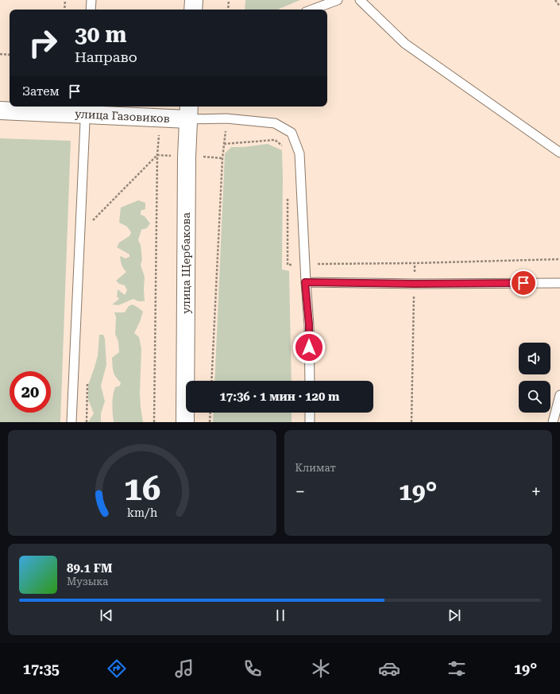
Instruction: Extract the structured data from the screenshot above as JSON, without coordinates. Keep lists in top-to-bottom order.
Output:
{
  "streets": {
    "main road": ["улица Газовиков", "улица Щербакова"]
  },
  "crossings": [
    ["улица Газовиков", "улица Щербакова"]
  ],
  "page": {
    "turn": ["30 m", "Направо"],
    "then": "Затем",
    "limit": "20",
    "trip": "17:36 · 1 мин · 120 m",
    "tile": "Климат",
    "heat": ["−", "19°", "+"],
    "song": ["89.1 FM", "Музыка"],
    "tabs": ["17:35", "19°"],
    "gauge": ["16", "km/h"]
  }
}
